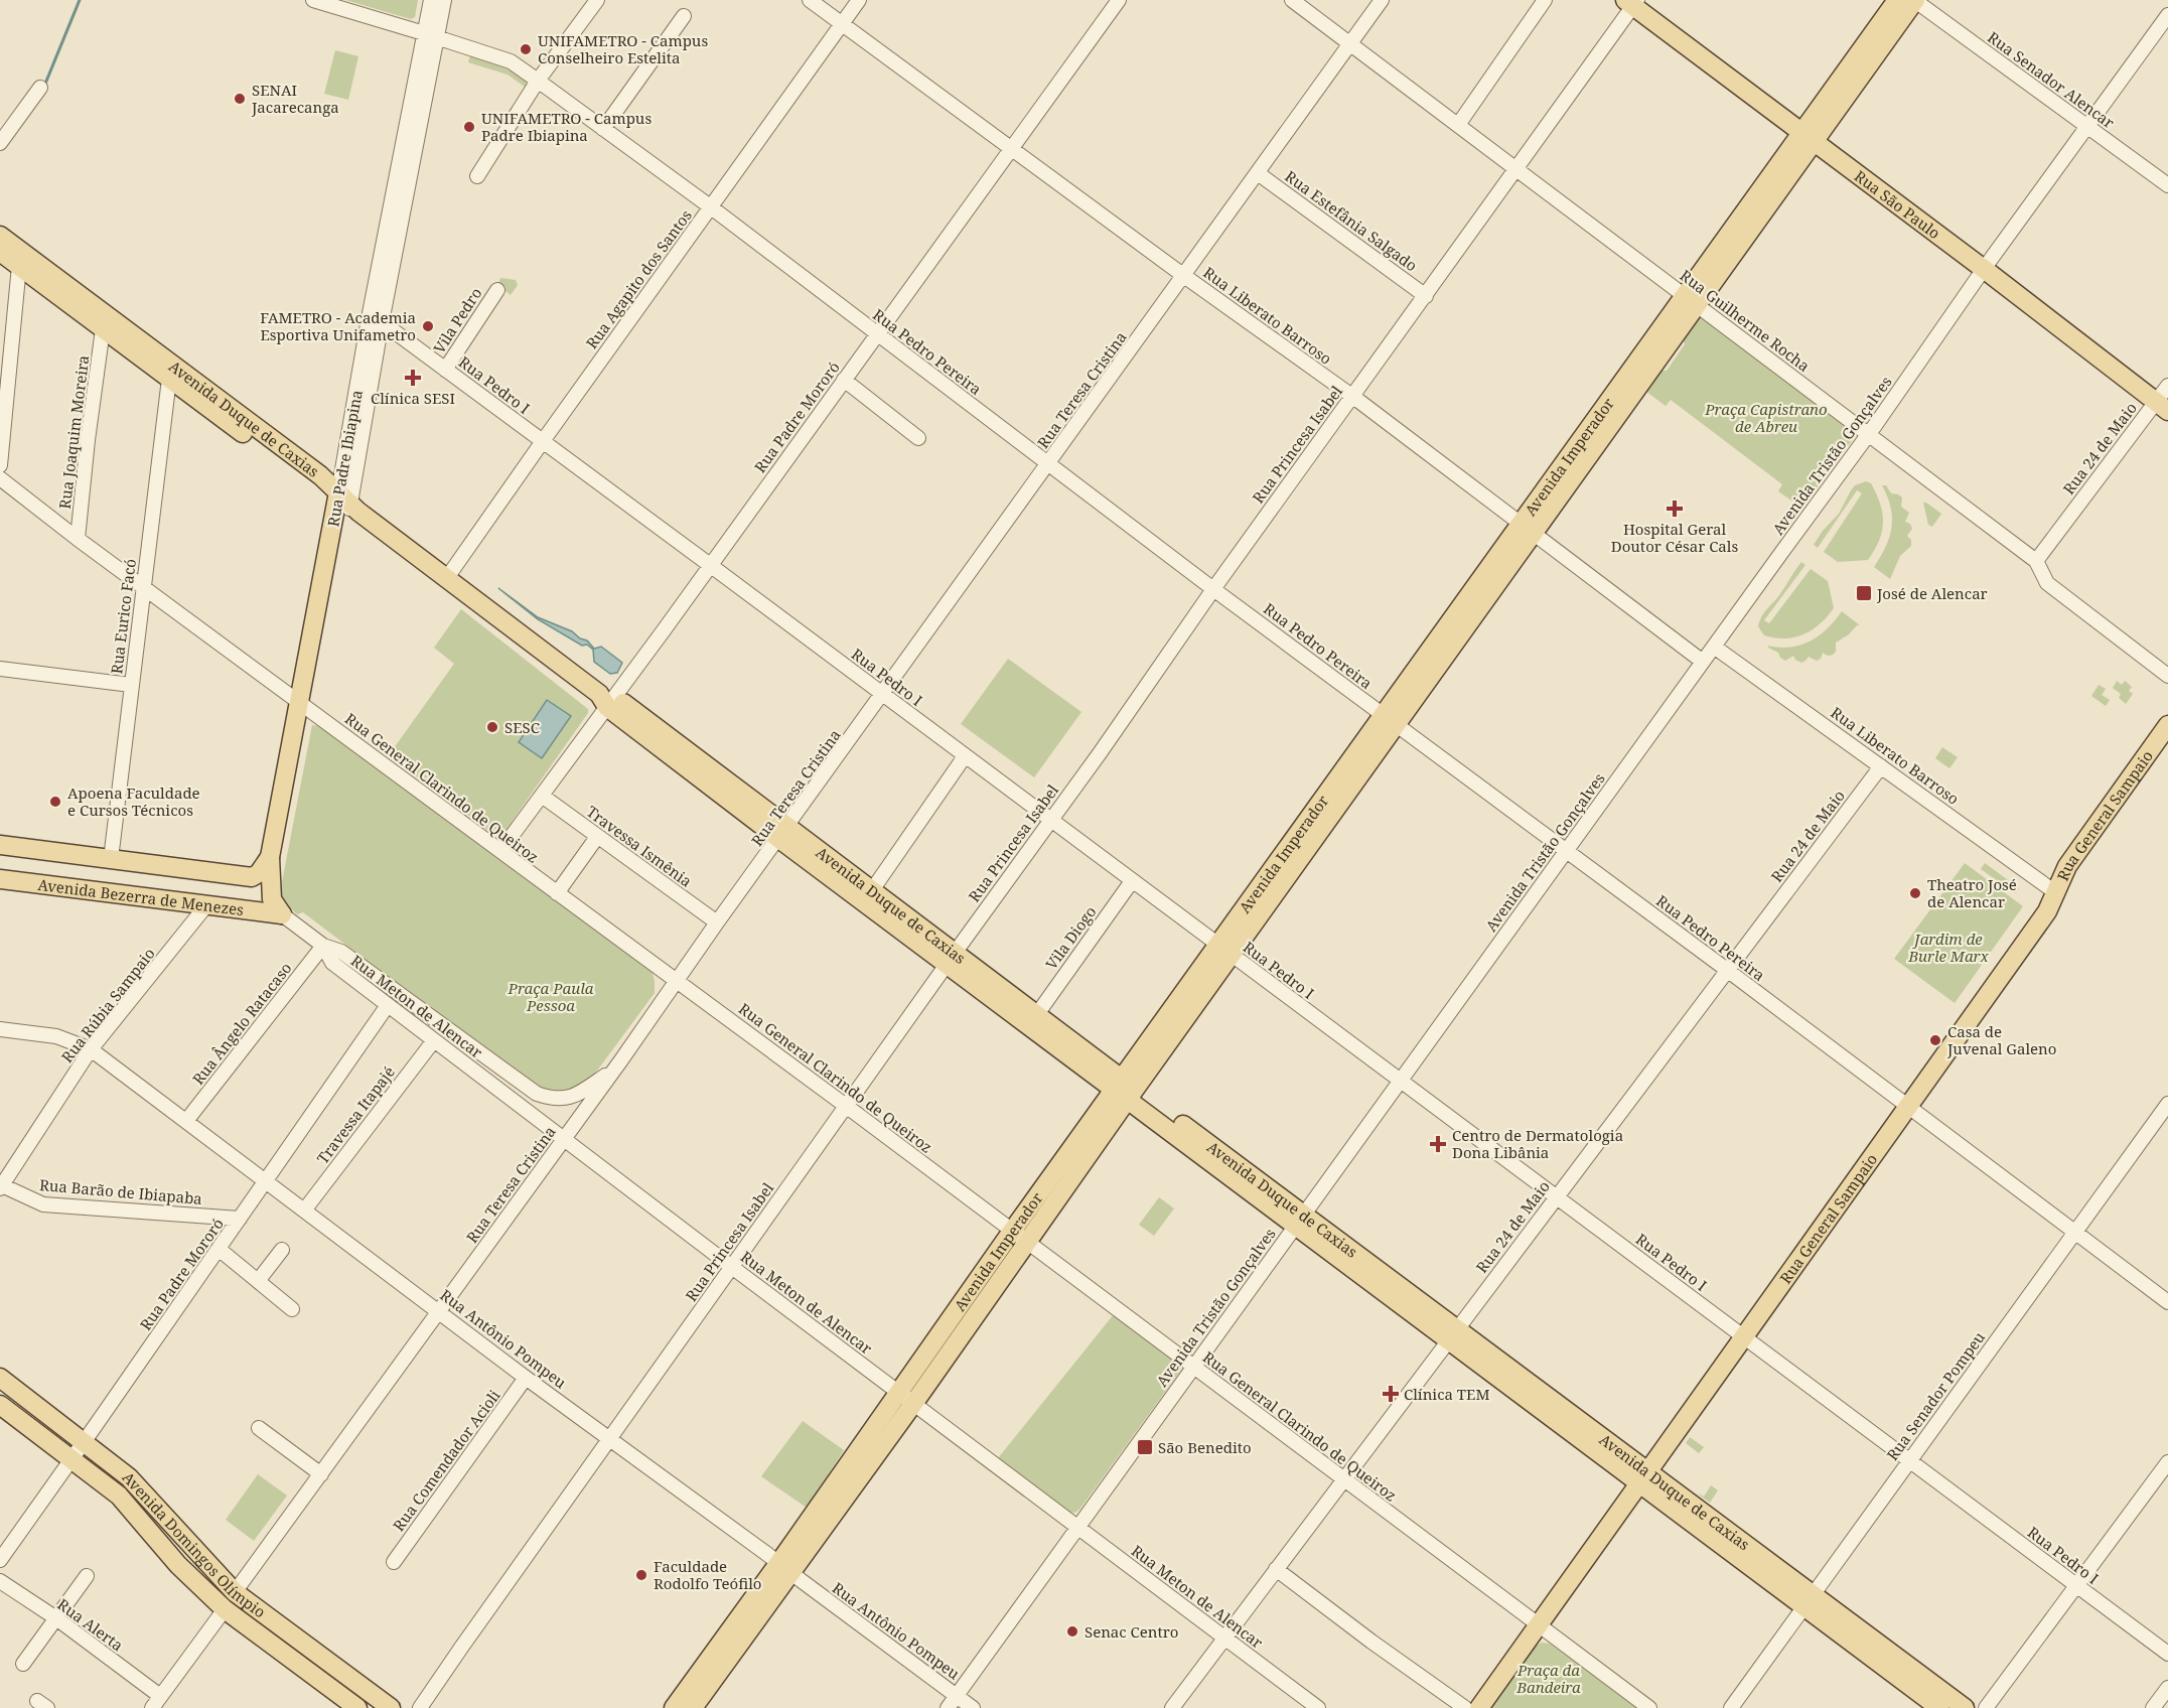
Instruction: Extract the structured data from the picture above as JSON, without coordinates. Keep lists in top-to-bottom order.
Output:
{
  "streets": {
    "main road": [
      "Rua São Paulo",
      "Avenida Duque de Caxias",
      "Avenida Imperador",
      "Rua Padre Ibiapina",
      "Rua General Sampaio",
      "Avenida Bezerra de Menezes",
      "Avenida Domingos Olímpio"
    ],
    "street": [
      "Rua Senador Alencar",
      "Rua Estefânia Salgado",
      "Rua Agapito dos Santos",
      "Rua Liberato Barroso",
      "Vila Pedro",
      "Rua Guilherme Rocha",
      "Rua Pedro Pereira",
      "Rua Pedro I",
      "Rua Teresa Cristina",
      "Rua Padre Mororó",
      "Rua Joaquim Moreira",
      "Rua Princesa Isabel",
      "Rua 24 de Maio",
      "Avenida Tristão Gonçalves",
      "Rua Eurico Facó",
      "Rua General Clarindo de Queiroz",
      "Travessa Ismênia",
      "Vila Diogo",
      "Rua Rúbia Sampaio",
      "Rua Meton de Alencar",
      "Rua Ângelo Ratacaso",
      "Travessa Itapajé",
      "Rua Barão de Ibiapaba",
      "Rua Antônio Pompeu",
      "Rua Senador Pompeu",
      "Rua Comendador Acioli",
      "Rua Alerta"
    ]
  },
  "crossings": [
    ["Rua Senador Alencar", "Avenida Imperador"],
    ["Rua Senador Alencar", "Avenida Tristão Gonçalves"],
    ["Rua São Paulo", "Rua Princesa Isabel"],
    ["Rua São Paulo", "Rua 24 de Maio"],
    ["Rua São Paulo", "Avenida Imperador"],
    ["Rua São Paulo", "Avenida Tristão Gonçalves"],
    ["Rua Estefânia Salgado", "Rua Teresa Cristina"],
    ["Rua Estefânia Salgado", "Rua Princesa Isabel"],
    ["Rua Agapito dos Santos", "Rua Liberato Barroso"],
    ["Rua Agapito dos Santos", "Rua Pedro Pereira"],
    ["Rua Agapito dos Santos", "Rua Pedro I"],
    ["Rua Agapito dos Santos", "Avenida Duque de Caxias"],
    ["Rua Liberato Barroso", "Rua Teresa Cristina"],
    ["Rua Liberato Barroso", "Rua Padre Mororó"],
    ["Rua Liberato Barroso", "Rua Princesa Isabel"],
    ["Rua Liberato Barroso", "Rua 24 de Maio"],
    ["Rua Liberato Barroso", "Avenida Imperador"],
    ["Rua Liberato Barroso", "Avenida Tristão Gonçalves"],
    ["Rua Liberato Barroso", "Rua General Sampaio"],
    ["Vila Pedro", "Rua Pedro I"],
    ["Rua Guilherme Rocha", "Rua Teresa Cristina"],
    ["Rua Guilherme Rocha", "Rua Princesa Isabel"],
    ["Rua Guilherme Rocha", "Rua 24 de Maio"],
    ["Rua Guilherme Rocha", "Avenida Imperador"],
    ["Rua Guilherme Rocha", "Avenida Tristão Gonçalves"],
    ["Rua Pedro Pereira", "Rua Teresa Cristina"],
    ["Rua Pedro Pereira", "Rua Padre Mororó"],
    ["Rua Pedro Pereira", "Rua Princesa Isabel"],
    ["Rua Pedro Pereira", "Rua 24 de Maio"],
    ["Rua Pedro Pereira", "Avenida Imperador"],
    ["Rua Pedro Pereira", "Avenida Tristão Gonçalves"],
    ["Rua Pedro Pereira", "Rua Padre Ibiapina"],
    ["Rua Pedro Pereira", "Rua General Sampaio"],
    ["Rua Pedro Pereira", "Rua Senador Pompeu"],
    ["Rua Pedro I", "Rua Teresa Cristina"],
    ["Rua Pedro I", "Rua Padre Mororó"],
    ["Rua Pedro I", "Rua Princesa Isabel"],
    ["Rua Pedro I", "Rua 24 de Maio"],
    ["Rua Pedro I", "Avenida Imperador"],
    ["Rua Pedro I", "Avenida Tristão Gonçalves"],
    ["Rua Pedro I", "Rua Padre Ibiapina"],
    ["Rua Pedro I", "Rua General Sampaio"],
    ["Rua Pedro I", "Vila Diogo"],
    ["Rua Pedro I", "Rua Senador Pompeu"],
    ["Rua Teresa Cristina", "Avenida Duque de Caxias"],
    ["Rua Teresa Cristina", "Rua General Clarindo de Queiroz"],
    ["Rua Teresa Cristina", "Travessa Ismênia"],
    ["Rua Teresa Cristina", "Rua Meton de Alencar"],
    ["Rua Teresa Cristina", "Rua Antônio Pompeu"],
    ["Rua Teresa Cristina", "Avenida Domingos Olímpio"],
    ["Rua Padre Mororó", "Avenida Duque de Caxias"],
    ["Rua Padre Mororó", "Rua General Clarindo de Queiroz"],
    ["Rua Padre Mororó", "Travessa Ismênia"],
    ["Rua Padre Mororó", "Rua Meton de Alencar"],
    ["Rua Padre Mororó", "Rua Barão de Ibiapaba"],
    ["Rua Padre Mororó", "Rua Antônio Pompeu"],
    ["Rua Padre Mororó", "Avenida Domingos Olímpio"],
    ["Avenida Duque de Caxias", "Rua Joaquim Moreira"],
    ["Avenida Duque de Caxias", "Rua Princesa Isabel"],
    ["Avenida Duque de Caxias", "Rua 24 de Maio"],
    ["Avenida Duque de Caxias", "Avenida Imperador"],
    ["Avenida Duque de Caxias", "Avenida Tristão Gonçalves"],
    ["Avenida Duque de Caxias", "Rua Padre Ibiapina"],
    ["Avenida Duque de Caxias", "Rua Eurico Facó"],
    ["Avenida Duque de Caxias", "Rua General Sampaio"],
    ["Avenida Duque de Caxias", "Vila Diogo"],
    ["Avenida Duque de Caxias", "Rua Senador Pompeu"],
    ["Rua Joaquim Moreira", "Rua General Clarindo de Queiroz"],
    ["Rua Princesa Isabel", "Rua General Clarindo de Queiroz"],
    ["Rua Princesa Isabel", "Rua Meton de Alencar"],
    ["Rua Princesa Isabel", "Rua Antônio Pompeu"],
    ["Rua 24 de Maio", "Rua General Clarindo de Queiroz"],
    ["Rua 24 de Maio", "Rua Meton de Alencar"],
    ["Avenida Imperador", "Rua General Clarindo de Queiroz"],
    ["Avenida Imperador", "Rua Meton de Alencar"],
    ["Avenida Imperador", "Rua Antônio Pompeu"],
    ["Avenida Tristão Gonçalves", "Rua General Clarindo de Queiroz"],
    ["Avenida Tristão Gonçalves", "Rua Meton de Alencar"],
    ["Avenida Tristão Gonçalves", "Rua Antônio Pompeu"],
    ["Rua Padre Ibiapina", "Rua General Clarindo de Queiroz"],
    ["Rua Padre Ibiapina", "Avenida Bezerra de Menezes"],
    ["Rua Padre Ibiapina", "Rua Meton de Alencar"],
    ["Rua Eurico Facó", "Rua General Clarindo de Queiroz"],
    ["Rua General Clarindo de Queiroz", "Rua General Sampaio"],
    ["Avenida Bezerra de Menezes", "Rua Rúbia Sampaio"],
    ["Avenida Bezerra de Menezes", "Rua Meton de Alencar"],
    ["Rua Rúbia Sampaio", "Rua Barão de Ibiapaba"],
    ["Rua Rúbia Sampaio", "Rua Antônio Pompeu"],
    ["Rua Meton de Alencar", "Rua Ângelo Ratacaso"],
    ["Rua Meton de Alencar", "Travessa Itapajé"],
    ["Rua Ângelo Ratacaso", "Rua Antônio Pompeu"],
    ["Travessa Itapajé", "Rua Antônio Pompeu"],
    ["Rua Antônio Pompeu", "Rua Comendador Acioli"]
  ],
  "parks": [
    "Praça Capistrano de Abreu",
    "Jardim de Burle Marx",
    "Praça Paula Pessoa",
    "Praça da Bandeira"
  ],
  "places": {
    "other": [
      "UNIFAMETRO - Campus Conselheiro Estelita",
      "SENAI Jacarecanga",
      "UNIFAMETRO - Campus Padre Ibiapina",
      "FAMETRO - Academia Esportiva Unifametro",
      "SESC",
      "Apoena Faculdade e Cursos Técnicos",
      "Theatro José de Alencar",
      "Casa de Juvenal Galeno",
      "Faculdade Rodolfo Teófilo",
      "Senac Centro"
    ],
    "health": [
      "Clínica SESI",
      "Hospital Geral Doutor César Cals",
      "Centro de Dermatologia Dona Libânia",
      "Clínica TEM"
    ],
    "transit": ["José de Alencar", "São Benedito"]
  }
}
